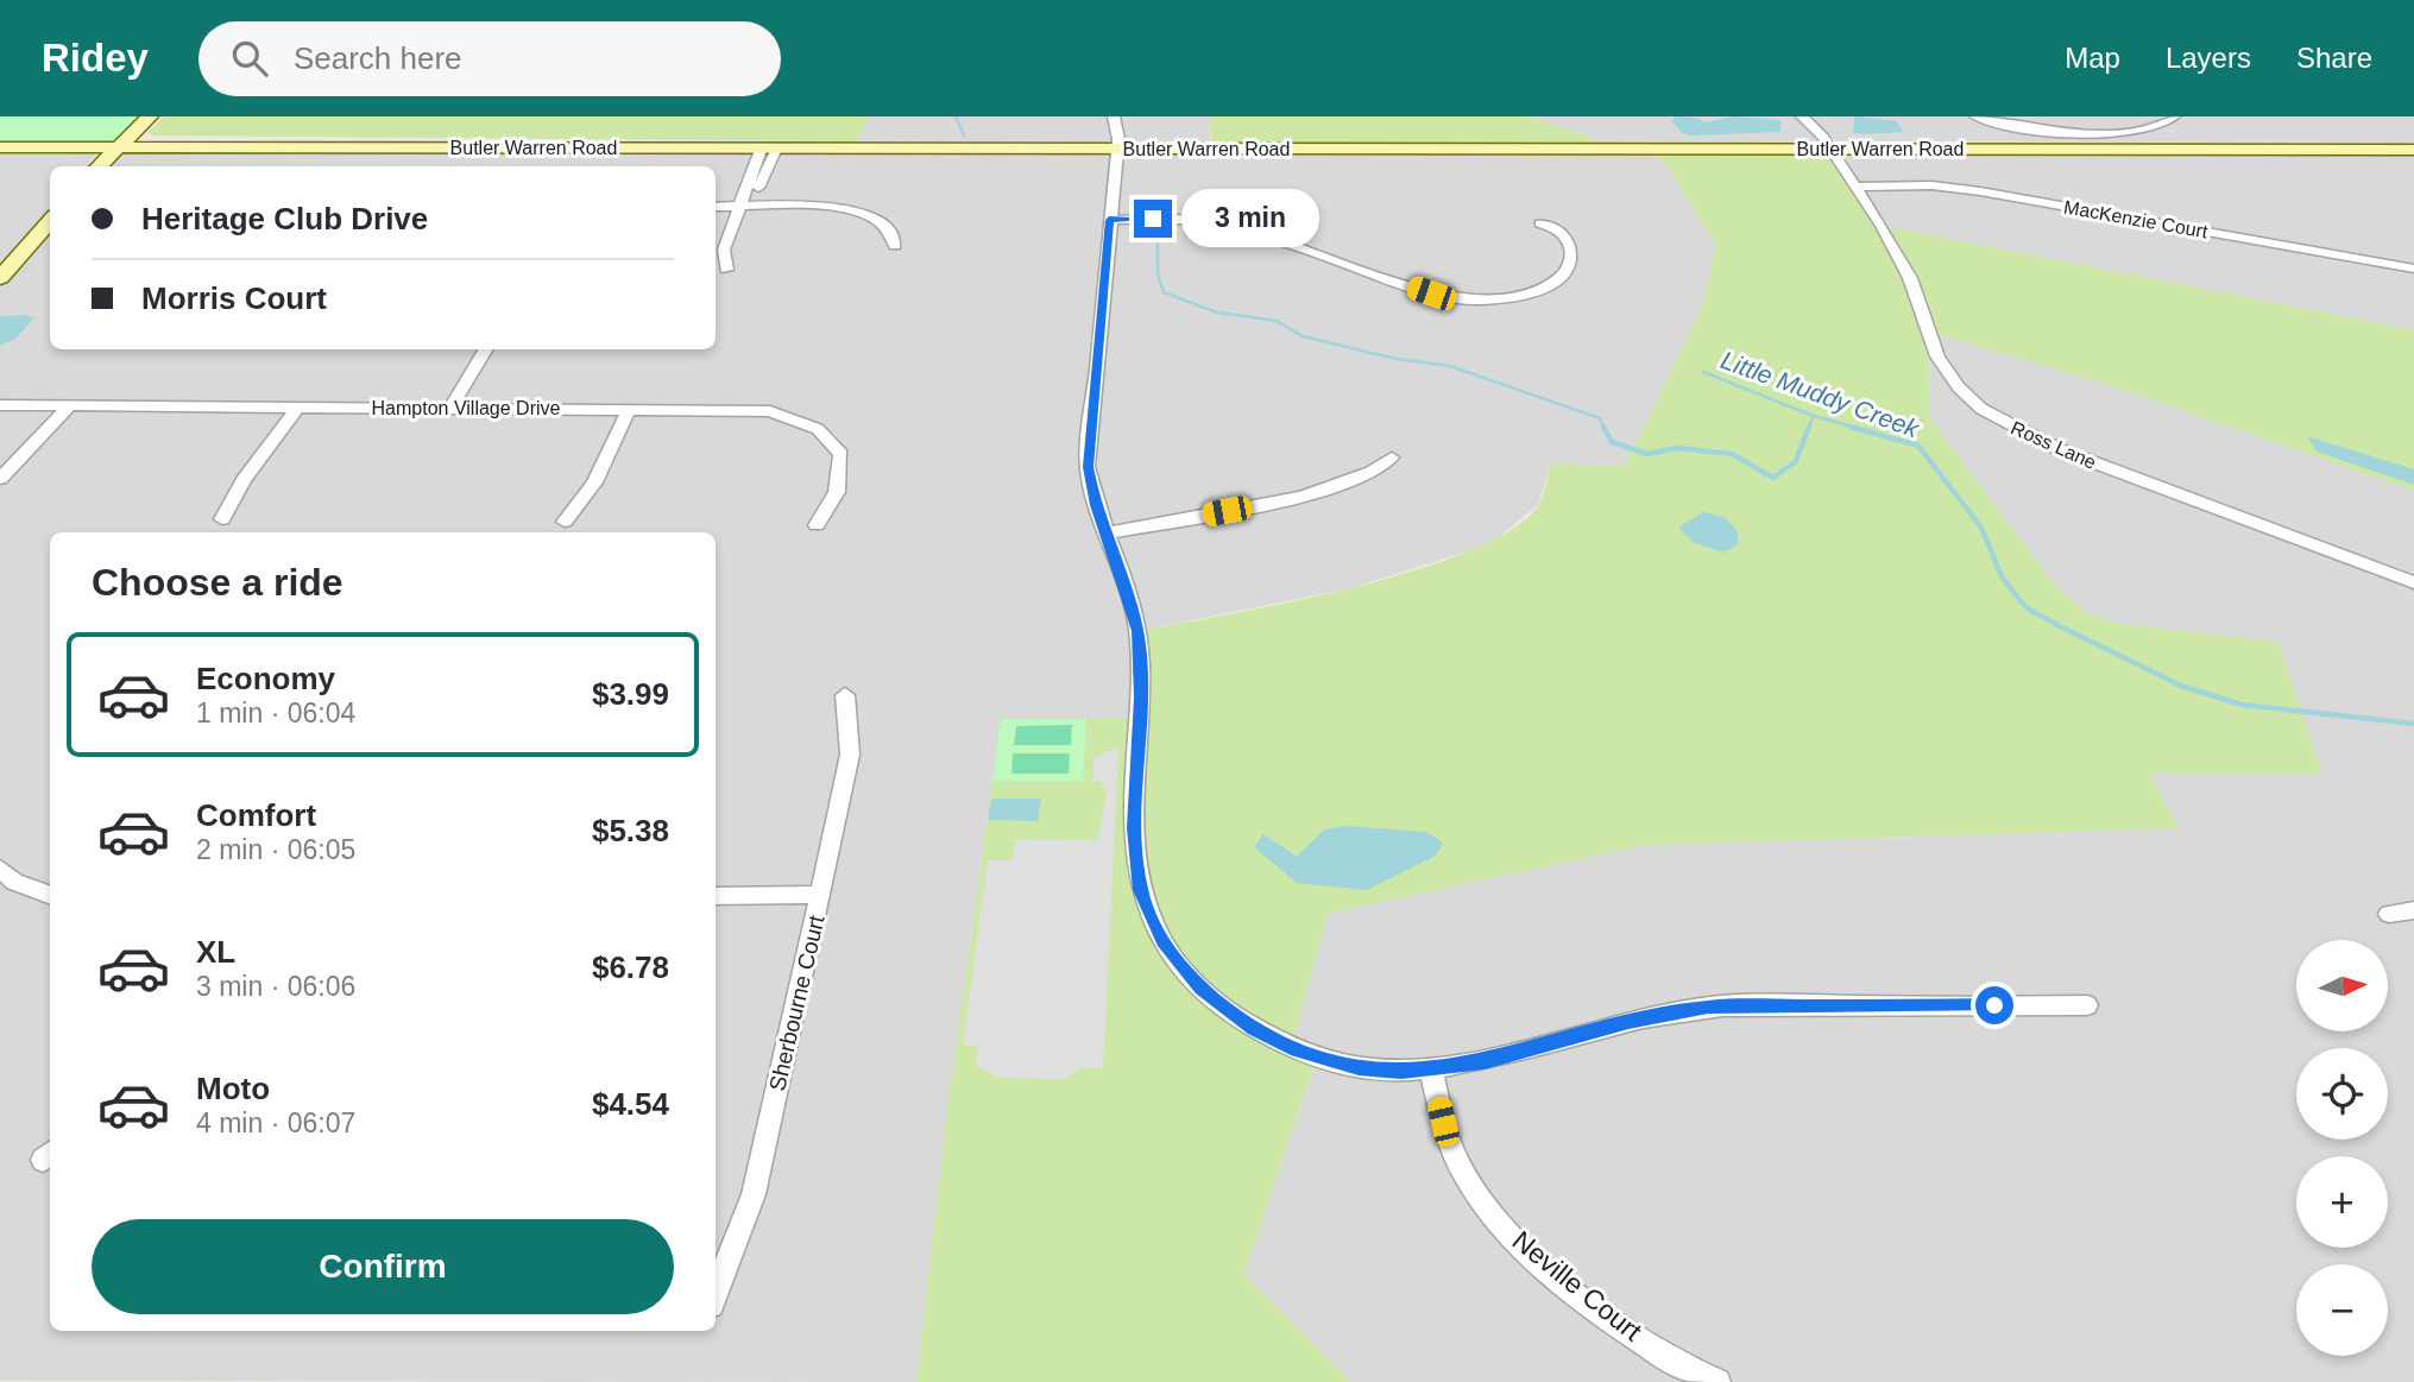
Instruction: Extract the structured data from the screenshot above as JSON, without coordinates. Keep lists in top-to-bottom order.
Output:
{
  "streets": {
    "main road": ["Butler Warren Road"],
    "street": [
      "MacKenzie Court",
      "Hampton Village Drive",
      "Ross Lane",
      "Sherbourne Court",
      "Neville Court"
    ]
  },
  "crossings": [
    ["Butler Warren Road", "Ross Lane"],
    ["MacKenzie Court", "Ross Lane"]
  ],
  "water": ["Little Muddy Creek"],
  "north": "right",
  "page": {
    "header": "Ridey",
    "search": "Search here",
    "nav": ["Map", "Layers", "Share"],
    "banner": ["Heritage Club Drive", "Morris Court"],
    "bubble": "3 min",
    "heading": "Choose a ride",
    "list": [
      {
        "name": "Economy",
        "note": "1 min · 06:04",
        "value": "$3.99"
      },
      {
        "name": "Comfort",
        "note": "2 min · 06:05",
        "value": "$5.38"
      },
      {
        "name": "XL",
        "note": "3 min · 06:06",
        "value": "$6.78"
      },
      {
        "name": "Moto",
        "note": "4 min · 06:07",
        "value": "$4.54"
      }
    ],
    "map_buttons": ["+", "−"],
    "buttons": "Confirm"
  }
}
